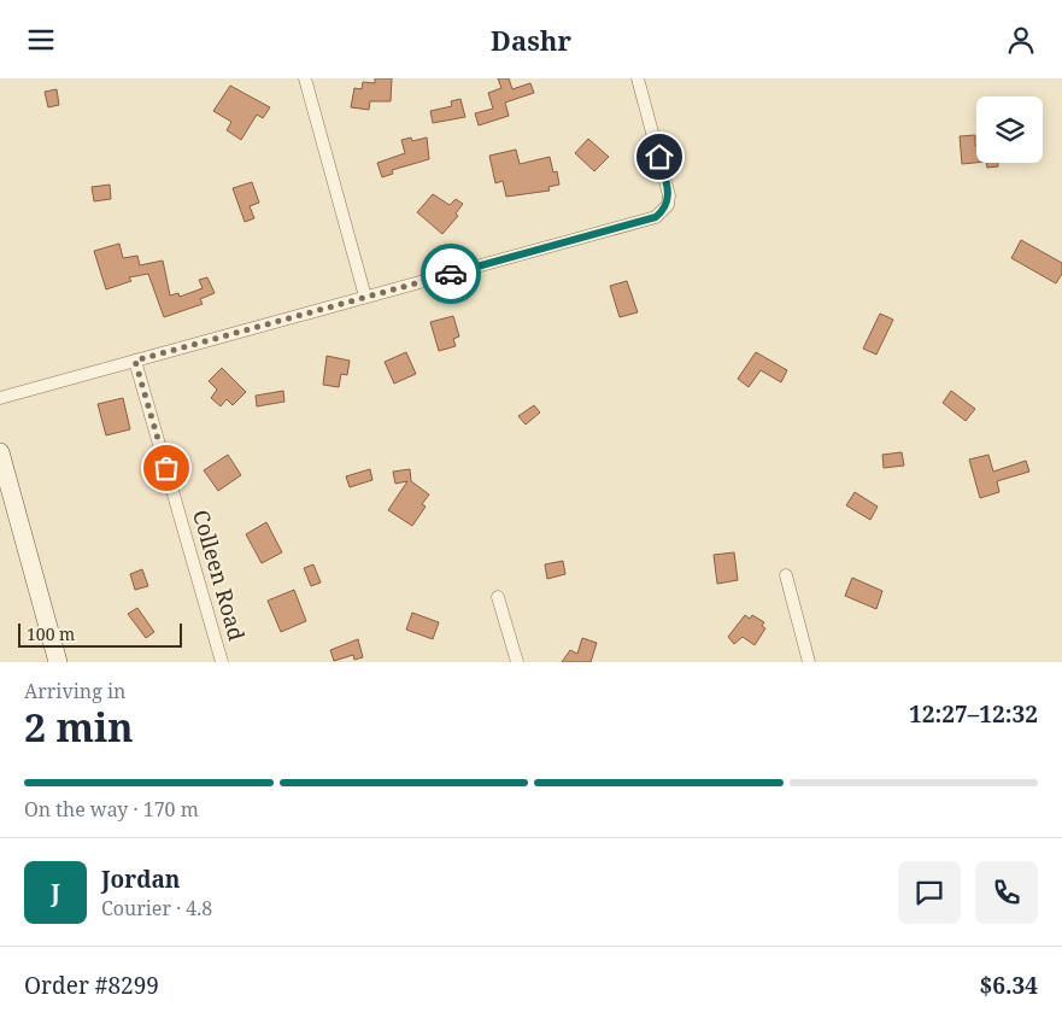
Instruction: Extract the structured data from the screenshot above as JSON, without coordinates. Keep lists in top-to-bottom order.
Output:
{
  "streets": {
    "street": ["Colleen Road"]
  },
  "scale_bar": "100 m",
  "page": {
    "header": "Dashr",
    "scale": "100 m",
    "heading": ["2 min", "Arriving in", "12:27–12:32"],
    "panel": [
      "Jordan",
      "Courier · 4.8",
      "Order #8299",
      "$6.34"
    ],
    "bar": "On the way · 170 m",
    "round": "J"
  }
}
